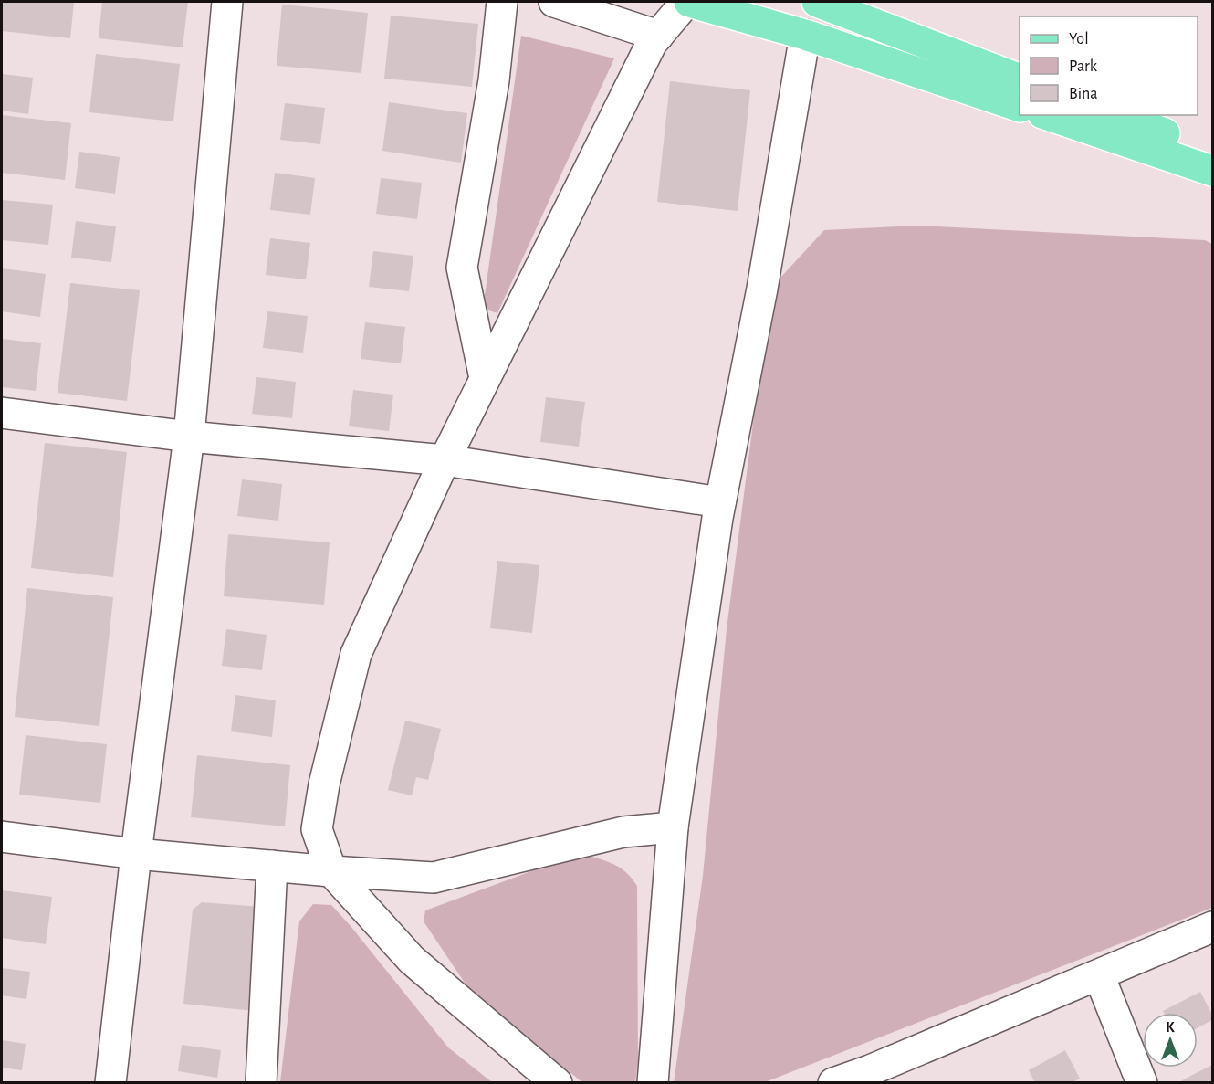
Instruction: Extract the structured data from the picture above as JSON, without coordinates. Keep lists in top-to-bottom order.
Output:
{
  "legend": ["Yol", "Park", "Bina"],
  "north": "top"
}
